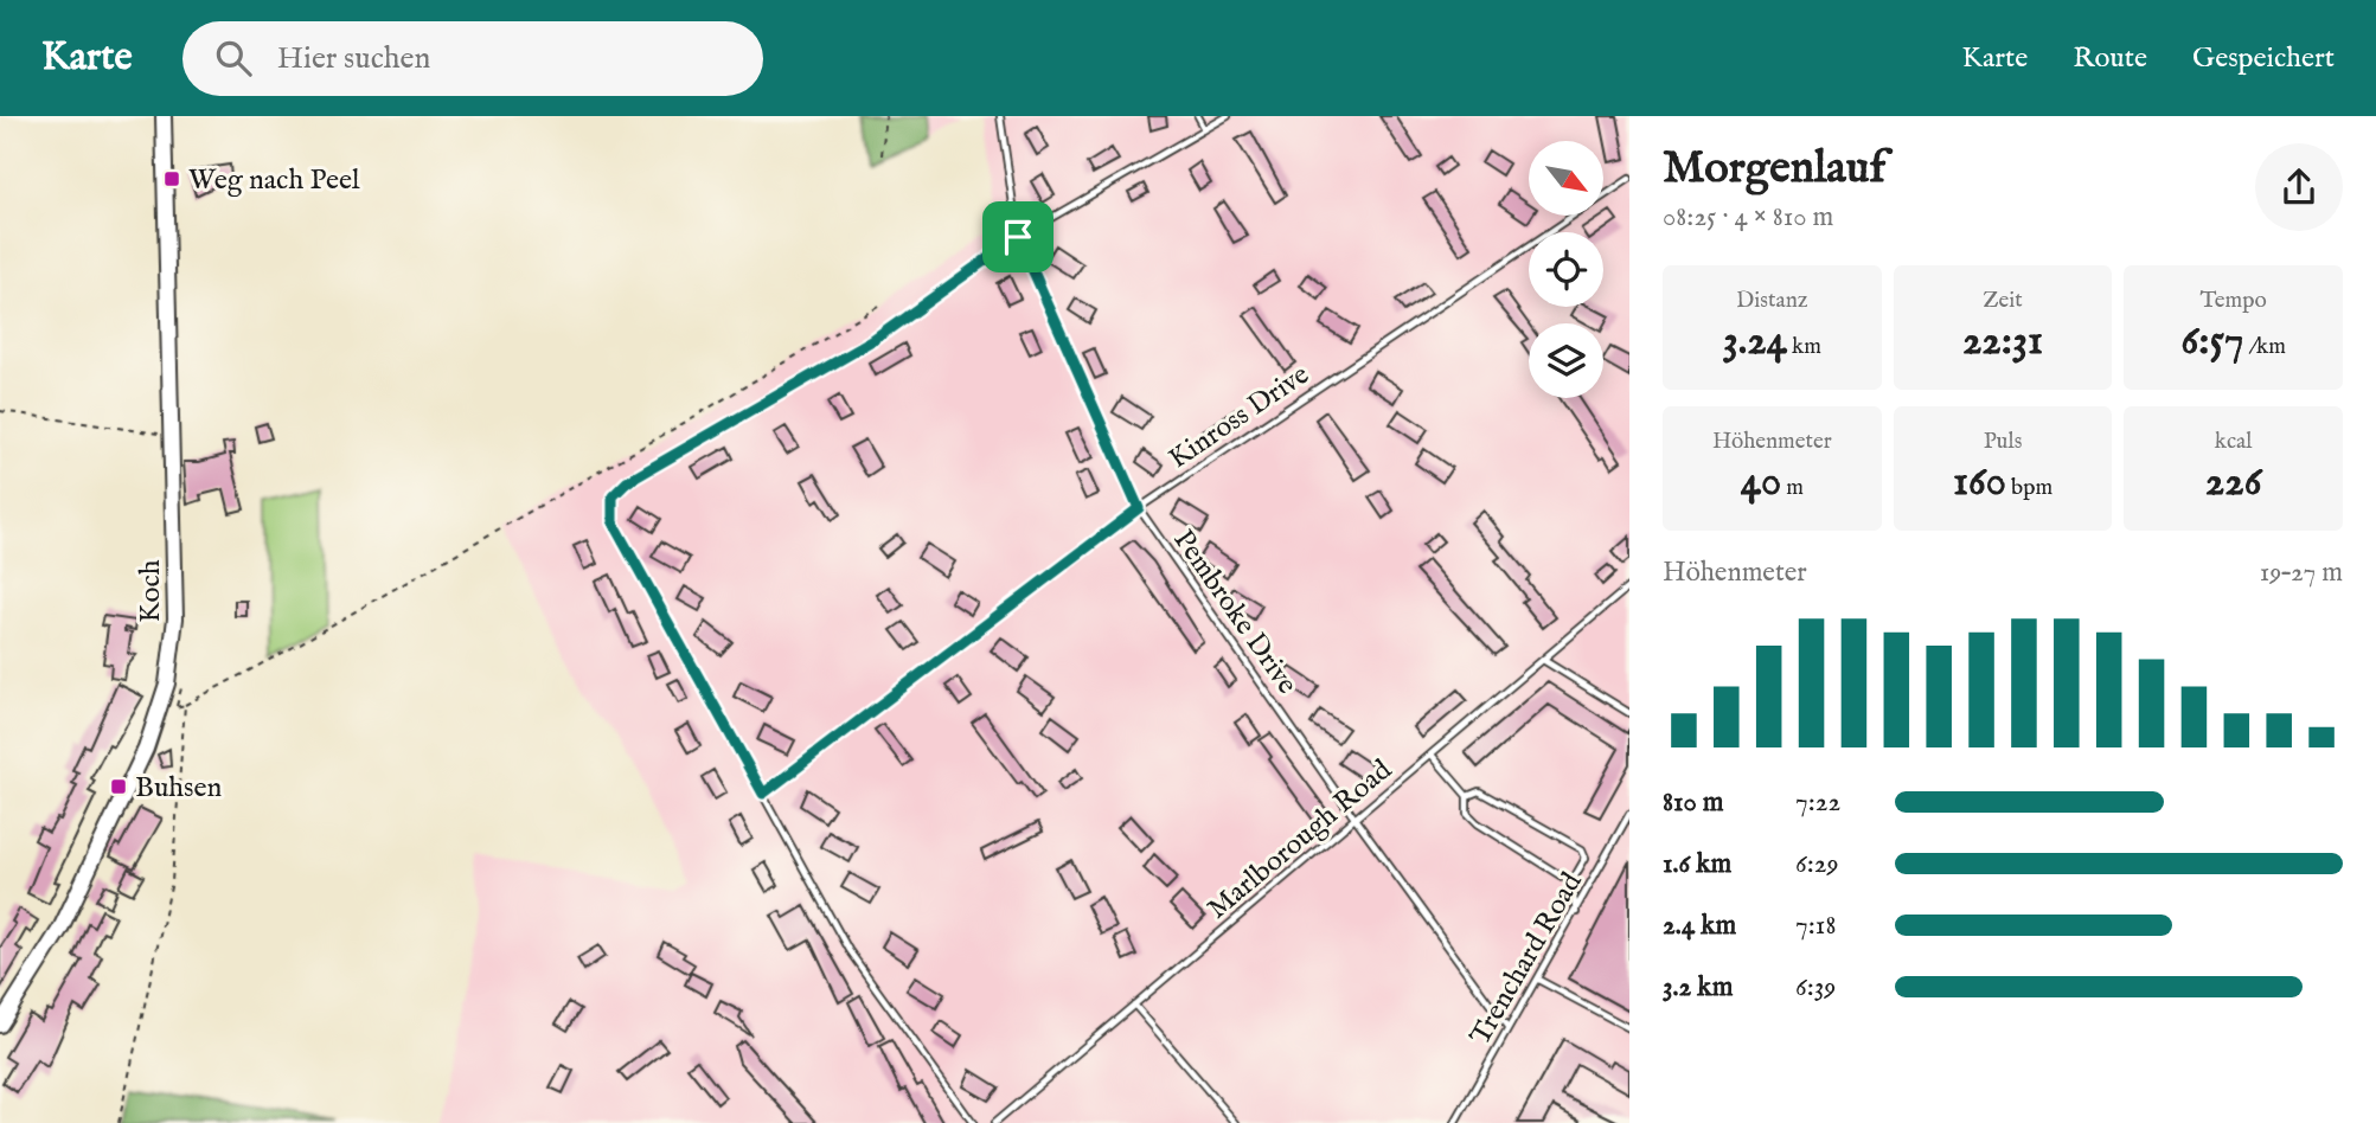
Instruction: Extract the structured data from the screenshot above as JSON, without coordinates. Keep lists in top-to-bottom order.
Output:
{
  "streets": {
    "street": ["Koch"],
    "lane": [
      "Kinross Drive",
      "Pembroke Drive",
      "Marlborough Road",
      "Trenchard Road"
    ]
  },
  "crossings": [
    ["Kinross Drive", "Pembroke Drive"],
    ["Pembroke Drive", "Marlborough Road"],
    ["Pembroke Drive", "Trenchard Road"]
  ],
  "places": {
    "transit": ["Weg nach Peel", "Buhsen"]
  },
  "north": "bottom right",
  "page": {
    "header": "Karte",
    "search": "Hier suchen",
    "nav": ["Karte", "Route", "Gespeichert"],
    "heading": ["Morgenlauf", "08:25 · 4 × 810 m"],
    "stats": [
      ["Distanz", "3.24 km"],
      ["Zeit", "22:31"],
      ["Tempo", "6:57 /km"],
      ["Höhenmeter", "40 m"],
      ["Puls", "160 bpm"],
      ["kcal", "226"]
    ],
    "chart": ["Höhenmeter", "19–27 m"],
    "list": [
      {
        "name": "810 m",
        "note": "7:22"
      },
      {
        "name": "1.6 km",
        "note": "6:29"
      },
      {
        "name": "2.4 km",
        "note": "7:18"
      },
      {
        "name": "3.2 km",
        "note": "6:39"
      }
    ]
  }
}
